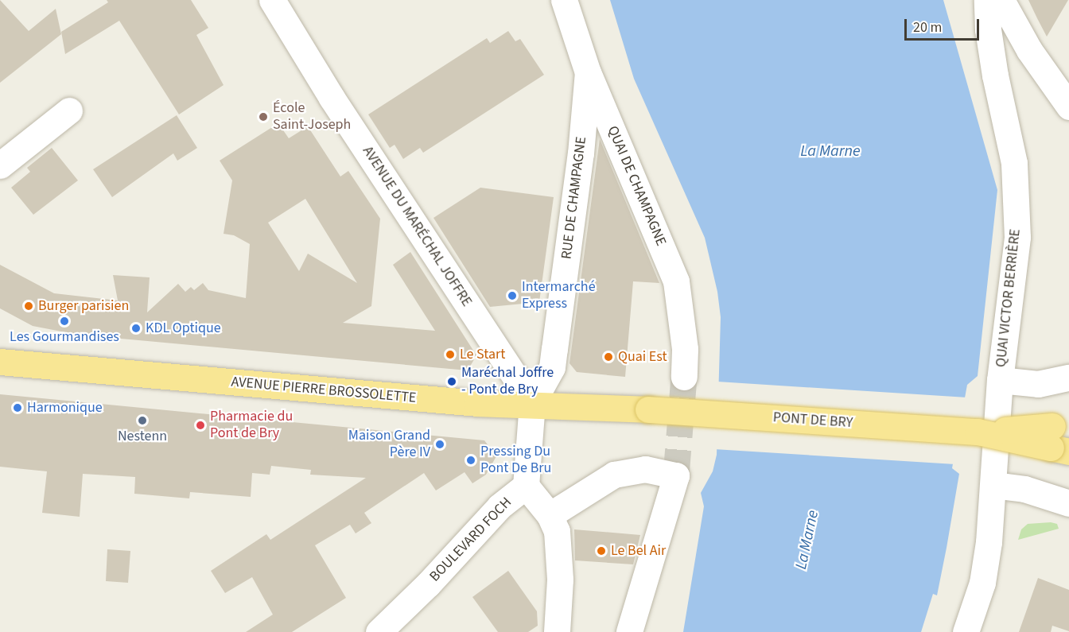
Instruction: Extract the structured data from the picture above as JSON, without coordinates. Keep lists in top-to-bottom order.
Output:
{
  "streets": {
    "main road": ["AVENUE PIERRE BROSSOLETTE", "PONT DE BRY"],
    "street": [
      "QUAI DE CHAMPAGNE",
      "RUE DE CHAMPAGNE",
      "AVENUE DU MARÉCHAL JOFFRE",
      "QUAI VICTOR BERRIÈRE",
      "BOULEVARD FOCH"
    ]
  },
  "crossings": [
    ["QUAI DE CHAMPAGNE", "RUE DE CHAMPAGNE"],
    ["RUE DE CHAMPAGNE", "AVENUE DU MARÉCHAL JOFFRE"],
    ["RUE DE CHAMPAGNE", "AVENUE PIERRE BROSSOLETTE"],
    ["AVENUE DU MARÉCHAL JOFFRE", "AVENUE PIERRE BROSSOLETTE"],
    ["AVENUE PIERRE BROSSOLETTE", "PONT DE BRY"]
  ],
  "water": ["La Marne"],
  "places": [
    "École Saint-Joseph",
    "Intermarché Express",
    "Burger parisien",
    "Les Gourmandises",
    "KDL Optique",
    "Le Start",
    "Quai Est",
    "Maréchal Joffre - Pont de Bry",
    "Harmonique",
    "Nestenn",
    "Pharmacie du Pont de Bry",
    "Maison Grand Père IV",
    "Pressing Du Pont De Bru",
    "Le Bel Air"
  ],
  "scale_bar": "20 m"
}
